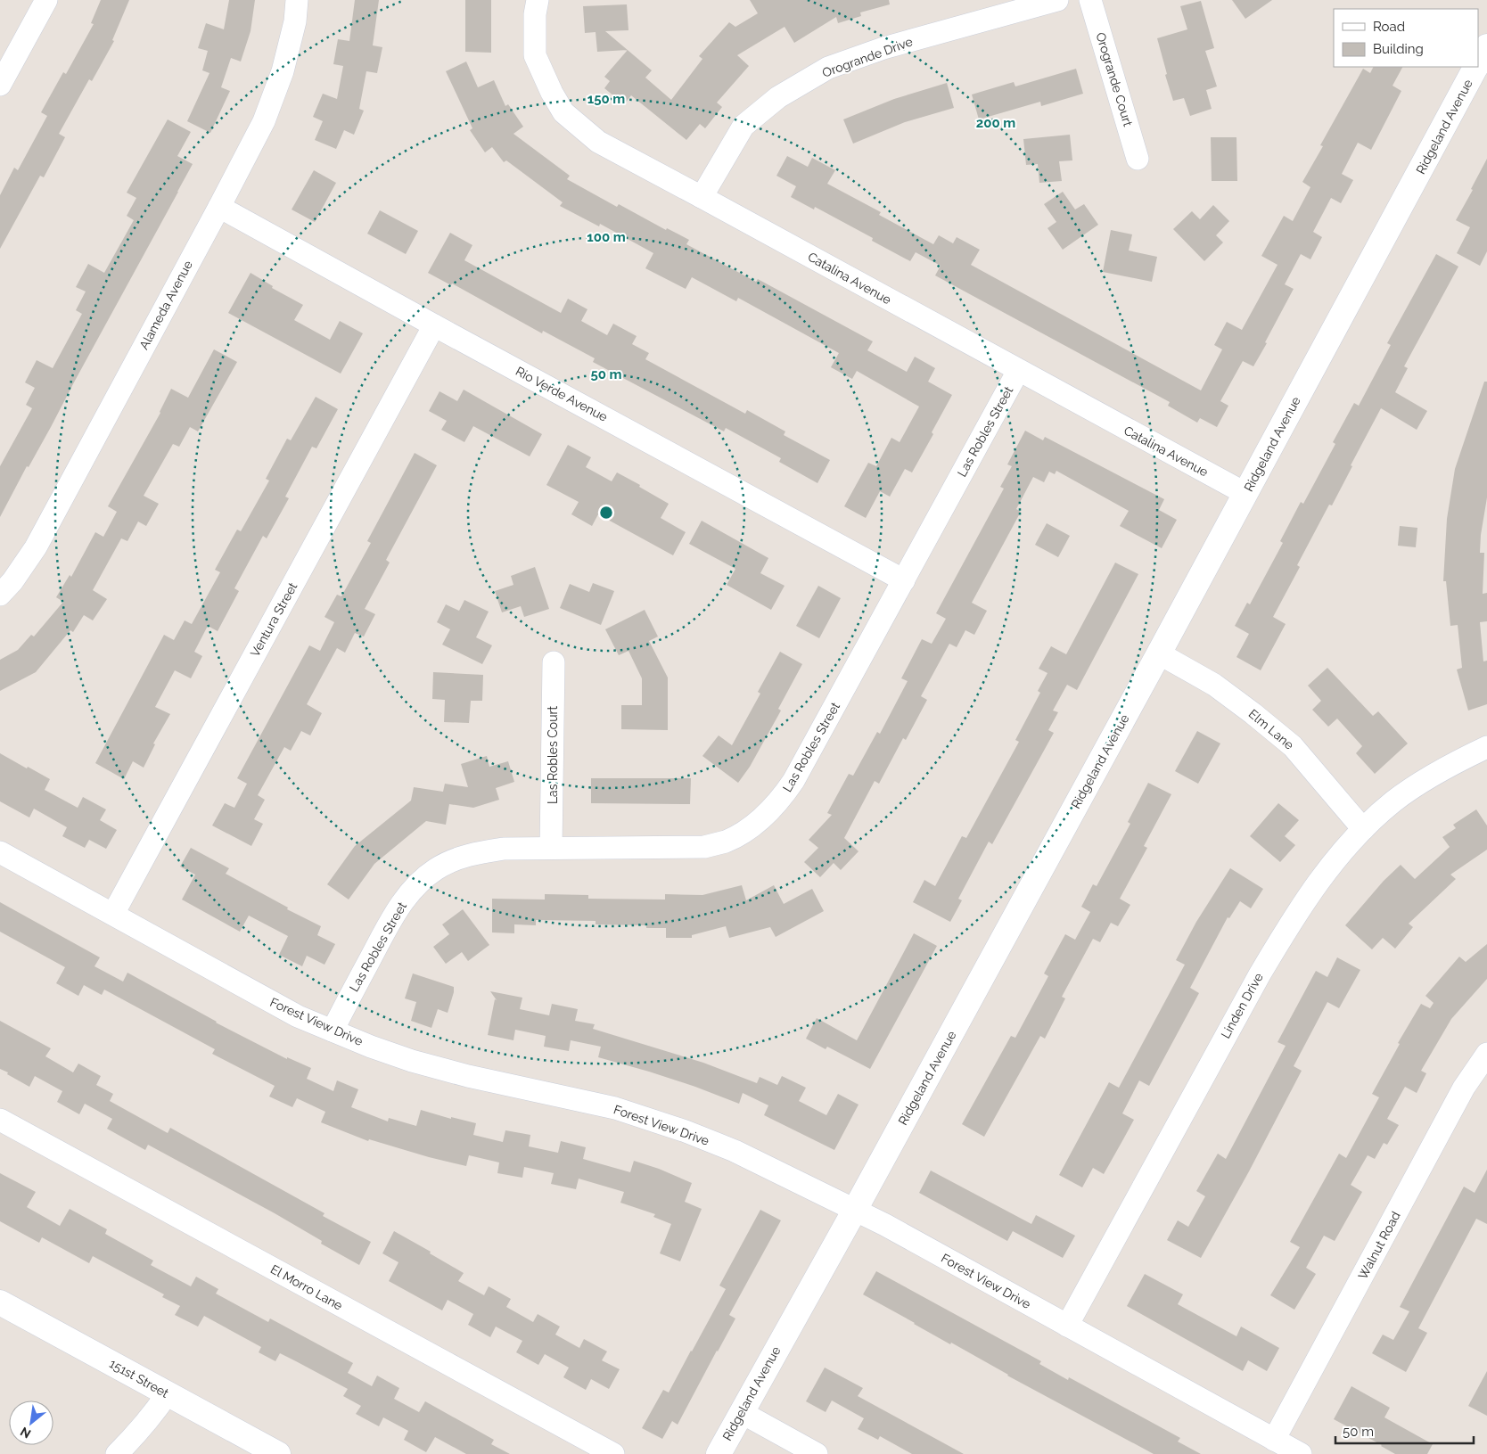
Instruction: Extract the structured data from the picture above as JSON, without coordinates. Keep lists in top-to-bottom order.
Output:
{
  "streets": {
    "street": [
      "Orogrande Drive",
      "Orogrande Court",
      "Ridgeland Avenue",
      "Catalina Avenue",
      "Alameda Avenue",
      "Rio Verde Avenue",
      "Las Robles Street",
      "Ventura Street",
      "Elm Lane",
      "Las Robles Court",
      "Linden Drive",
      "Forest View Drive",
      "Walnut Road",
      "El Morro Lane",
      "151st Street"
    ]
  },
  "crossings": [
    ["Orogrande Drive", "Catalina Avenue"],
    ["Ridgeland Avenue", "Catalina Avenue"],
    ["Ridgeland Avenue", "Elm Lane"],
    ["Ridgeland Avenue", "Forest View Drive"],
    ["Catalina Avenue", "Las Robles Street"],
    ["Alameda Avenue", "Rio Verde Avenue"],
    ["Rio Verde Avenue", "Las Robles Street"],
    ["Rio Verde Avenue", "Ventura Street"],
    ["Las Robles Street", "Las Robles Court"],
    ["Las Robles Street", "Forest View Drive"],
    ["Ventura Street", "Forest View Drive"],
    ["Elm Lane", "Linden Drive"],
    ["Linden Drive", "Forest View Drive"],
    ["Forest View Drive", "Walnut Road"]
  ],
  "legend": ["Road", "Building"],
  "scale_bar": "50 m",
  "north": "bottom left",
  "rings": [
    "150 m",
    "200 m",
    "100 m",
    "50 m"
  ]
}
